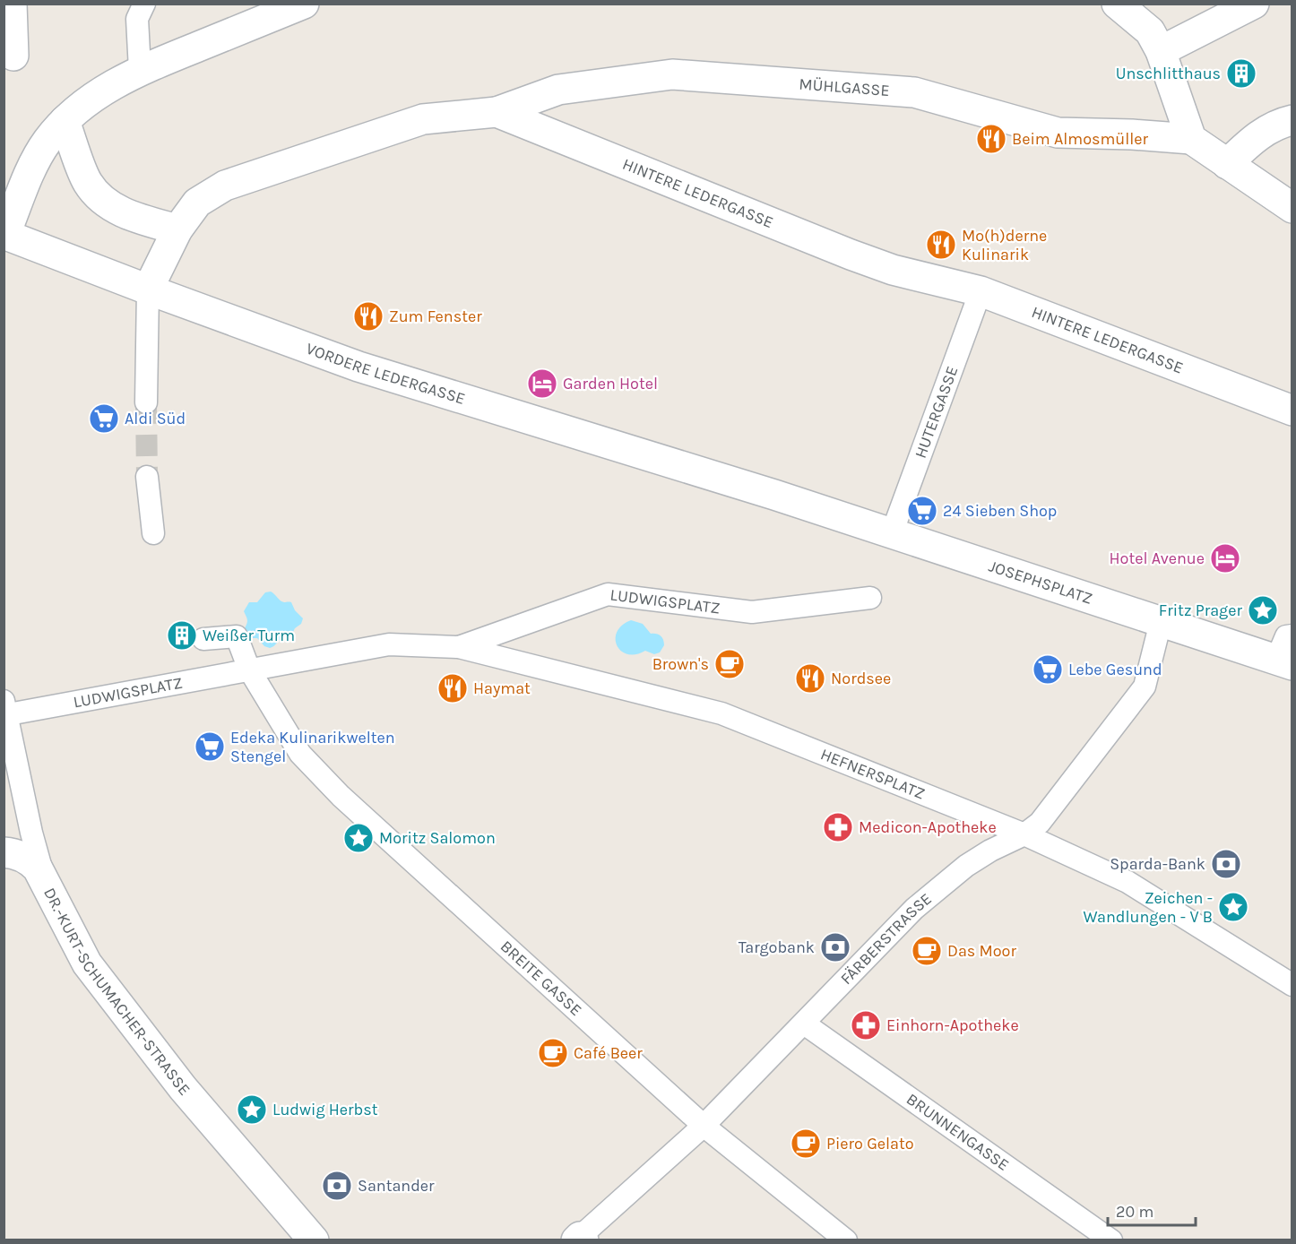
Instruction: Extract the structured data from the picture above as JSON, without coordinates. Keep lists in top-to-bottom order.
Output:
{
  "streets": {
    "street": [
      "MÜHLGASSE",
      "HINTERE LEDERGASSE",
      "VORDERE LEDERGASSE",
      "HUTERGASSE",
      "JOSEPHSPLATZ",
      "LUDWIGSPLATZ",
      "HEFNERSPLATZ",
      "FÄRBERSTRASSE",
      "BREITE GASSE",
      "DR.-KURT-SCHUMACHER-STRASSE",
      "BRUNNENGASSE"
    ]
  },
  "crossings": [
    ["MÜHLGASSE", "HINTERE LEDERGASSE"],
    ["HINTERE LEDERGASSE", "VORDERE LEDERGASSE"],
    ["HINTERE LEDERGASSE", "HUTERGASSE"],
    ["VORDERE LEDERGASSE", "JOSEPHSPLATZ"],
    ["HUTERGASSE", "JOSEPHSPLATZ"],
    ["JOSEPHSPLATZ", "FÄRBERSTRASSE"],
    ["LUDWIGSPLATZ", "HEFNERSPLATZ"],
    ["LUDWIGSPLATZ", "BREITE GASSE"],
    ["LUDWIGSPLATZ", "DR.-KURT-SCHUMACHER-STRASSE"],
    ["HEFNERSPLATZ", "FÄRBERSTRASSE"],
    ["FÄRBERSTRASSE", "BREITE GASSE"],
    ["FÄRBERSTRASSE", "BRUNNENGASSE"]
  ],
  "places": {
    "building": ["Unschlitthaus", "Weißer Turm"],
    "restaurant": [
      "Beim Almosmüller",
      "Mo(h)derne Kulinarik",
      "Zum Fenster",
      "Nordsee",
      "Haymat"
    ],
    "hotel": ["Garden Hotel", "Hotel Avenue"],
    "supermarket": [
      "Aldi Süd",
      "24 Sieben Shop",
      "Lebe Gesund",
      "Edeka Kulinarikwelten Stengel"
    ],
    "place": [
      "Fritz Prager",
      "Moritz Salomon",
      "Zeichen - Wandlungen - V B",
      "Ludwig Herbst"
    ],
    "cafe": [
      "Brown's",
      "Das Moor",
      "Café Beer",
      "Piero Gelato"
    ],
    "pharmacy": ["Medicon-Apotheke", "Einhorn-Apotheke"],
    "bank": ["Sparda-Bank", "Targobank", "Santander"]
  },
  "scale_bar": "20 m"
}
